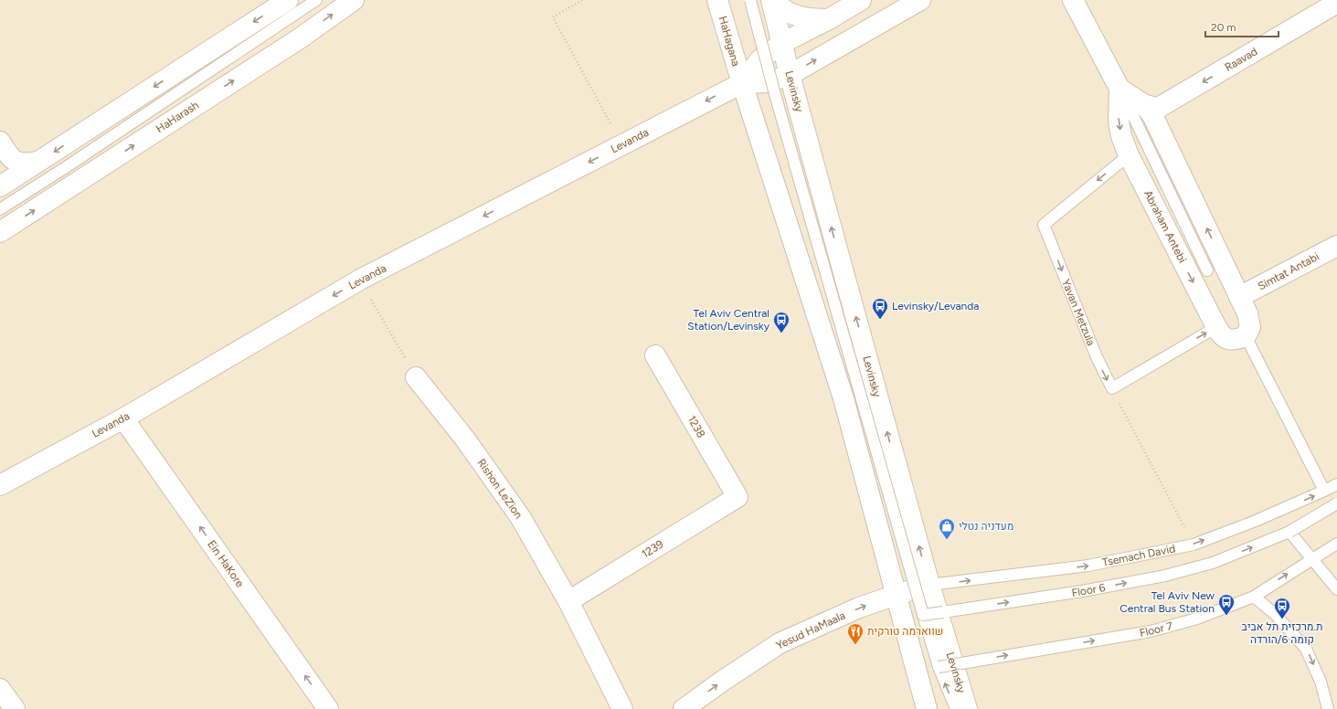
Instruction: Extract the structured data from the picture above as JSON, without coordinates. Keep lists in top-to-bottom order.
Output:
{
  "streets": {
    "street": [
      "HaHagana",
      "Raavad",
      "Levinsky",
      "HaHarash",
      "Levanda",
      "Abraham Antebi",
      "Simtat Antabi",
      "1238",
      "Rishon LeZion",
      "1239",
      "Ein HaKore",
      "Yesud HaMaala"
    ],
    "lane": [
      "Yavan Metzula",
      "Tsemach David",
      "Floor 6",
      "Floor 7"
    ]
  },
  "crossings": [
    ["HaHagana", "Levanda"],
    ["Raavad", "Abraham Antebi"],
    ["Levinsky", "Levanda"],
    ["Levinsky", "Tsemach David"],
    ["Levinsky", "Yesud HaMaala"],
    ["Levanda", "Ein HaKore"],
    ["Abraham Antebi", "Simtat Antabi"],
    ["Abraham Antebi", "Yavan Metzula"],
    ["1238", "1239"],
    ["Rishon LeZion", "1239"],
    ["Tsemach David", "Yesud HaMaala"]
  ],
  "one_way": [
    "Raavad",
    "Yavan Metzula",
    "Tsemach David",
    "Ein HaKore",
    "Floor 6",
    "Floor 7",
    "Yesud HaMaala"
  ],
  "places": {
    "bus stop": [
      "Levinsky/Levanda",
      "Tel Aviv Central Station/Levinsky",
      "Tel Aviv New Central Bus Station",
      "ת.מרכזית תל אביב קומה 6/הורדה"
    ],
    "shop": ["מעדניה נטלי"],
    "restaurant": ["שווארמה טורקית"]
  },
  "scale_bar": "20 m"
}
